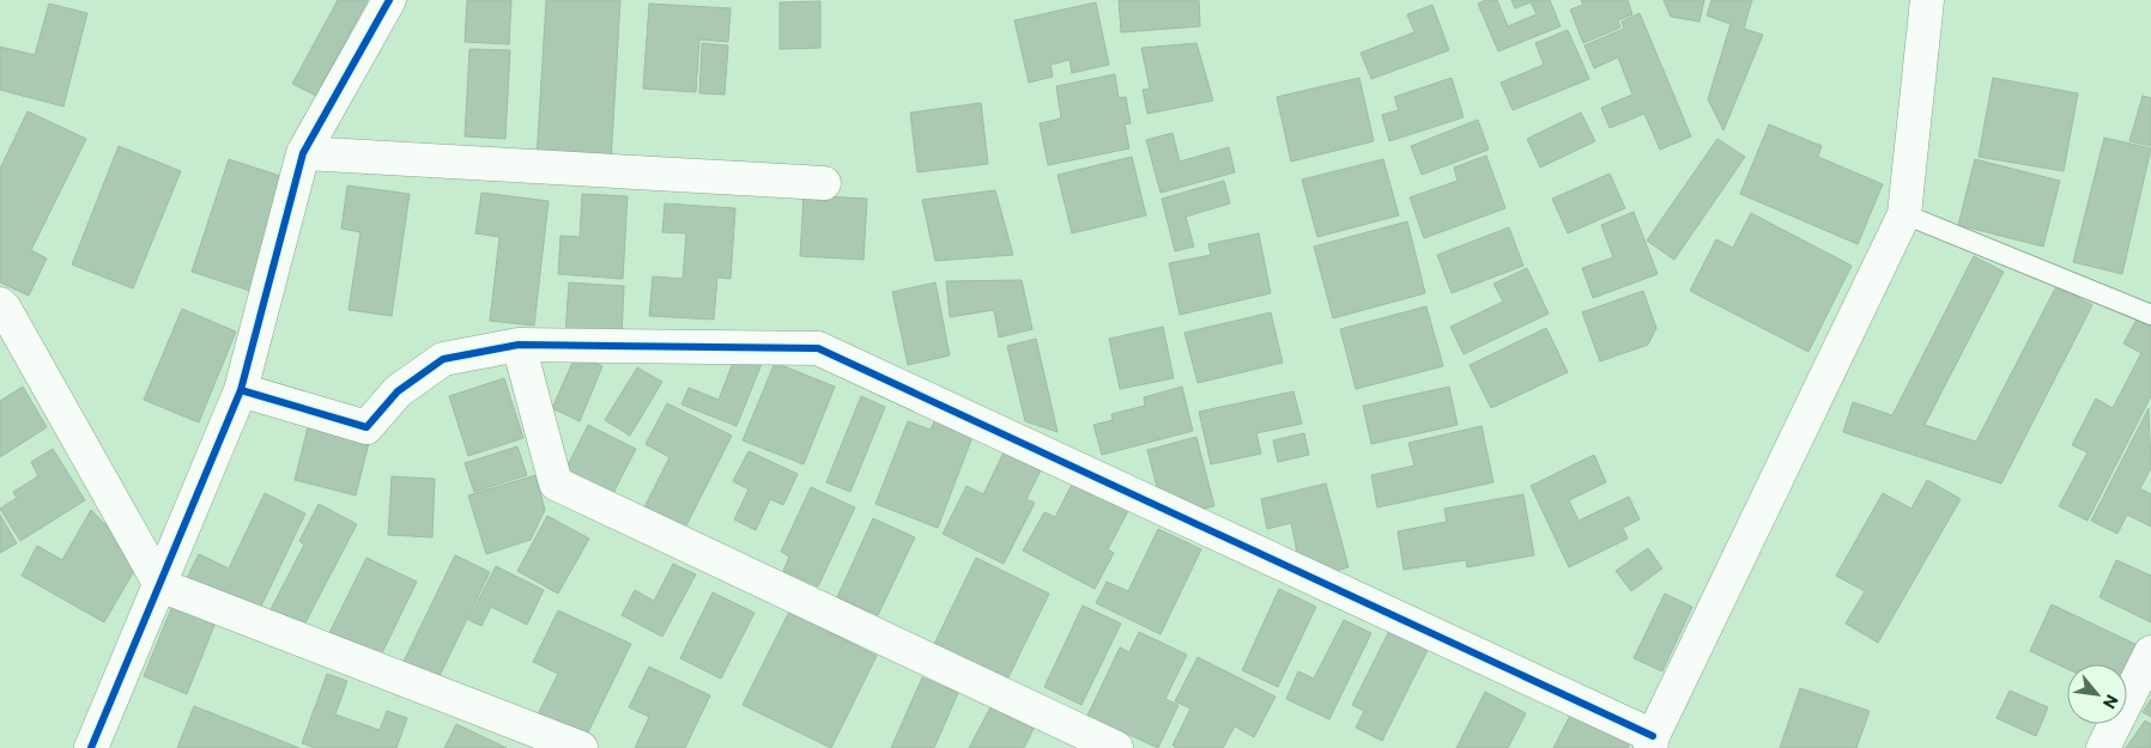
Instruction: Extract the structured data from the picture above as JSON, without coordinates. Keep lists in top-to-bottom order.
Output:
{
  "north": "bottom right"
}
